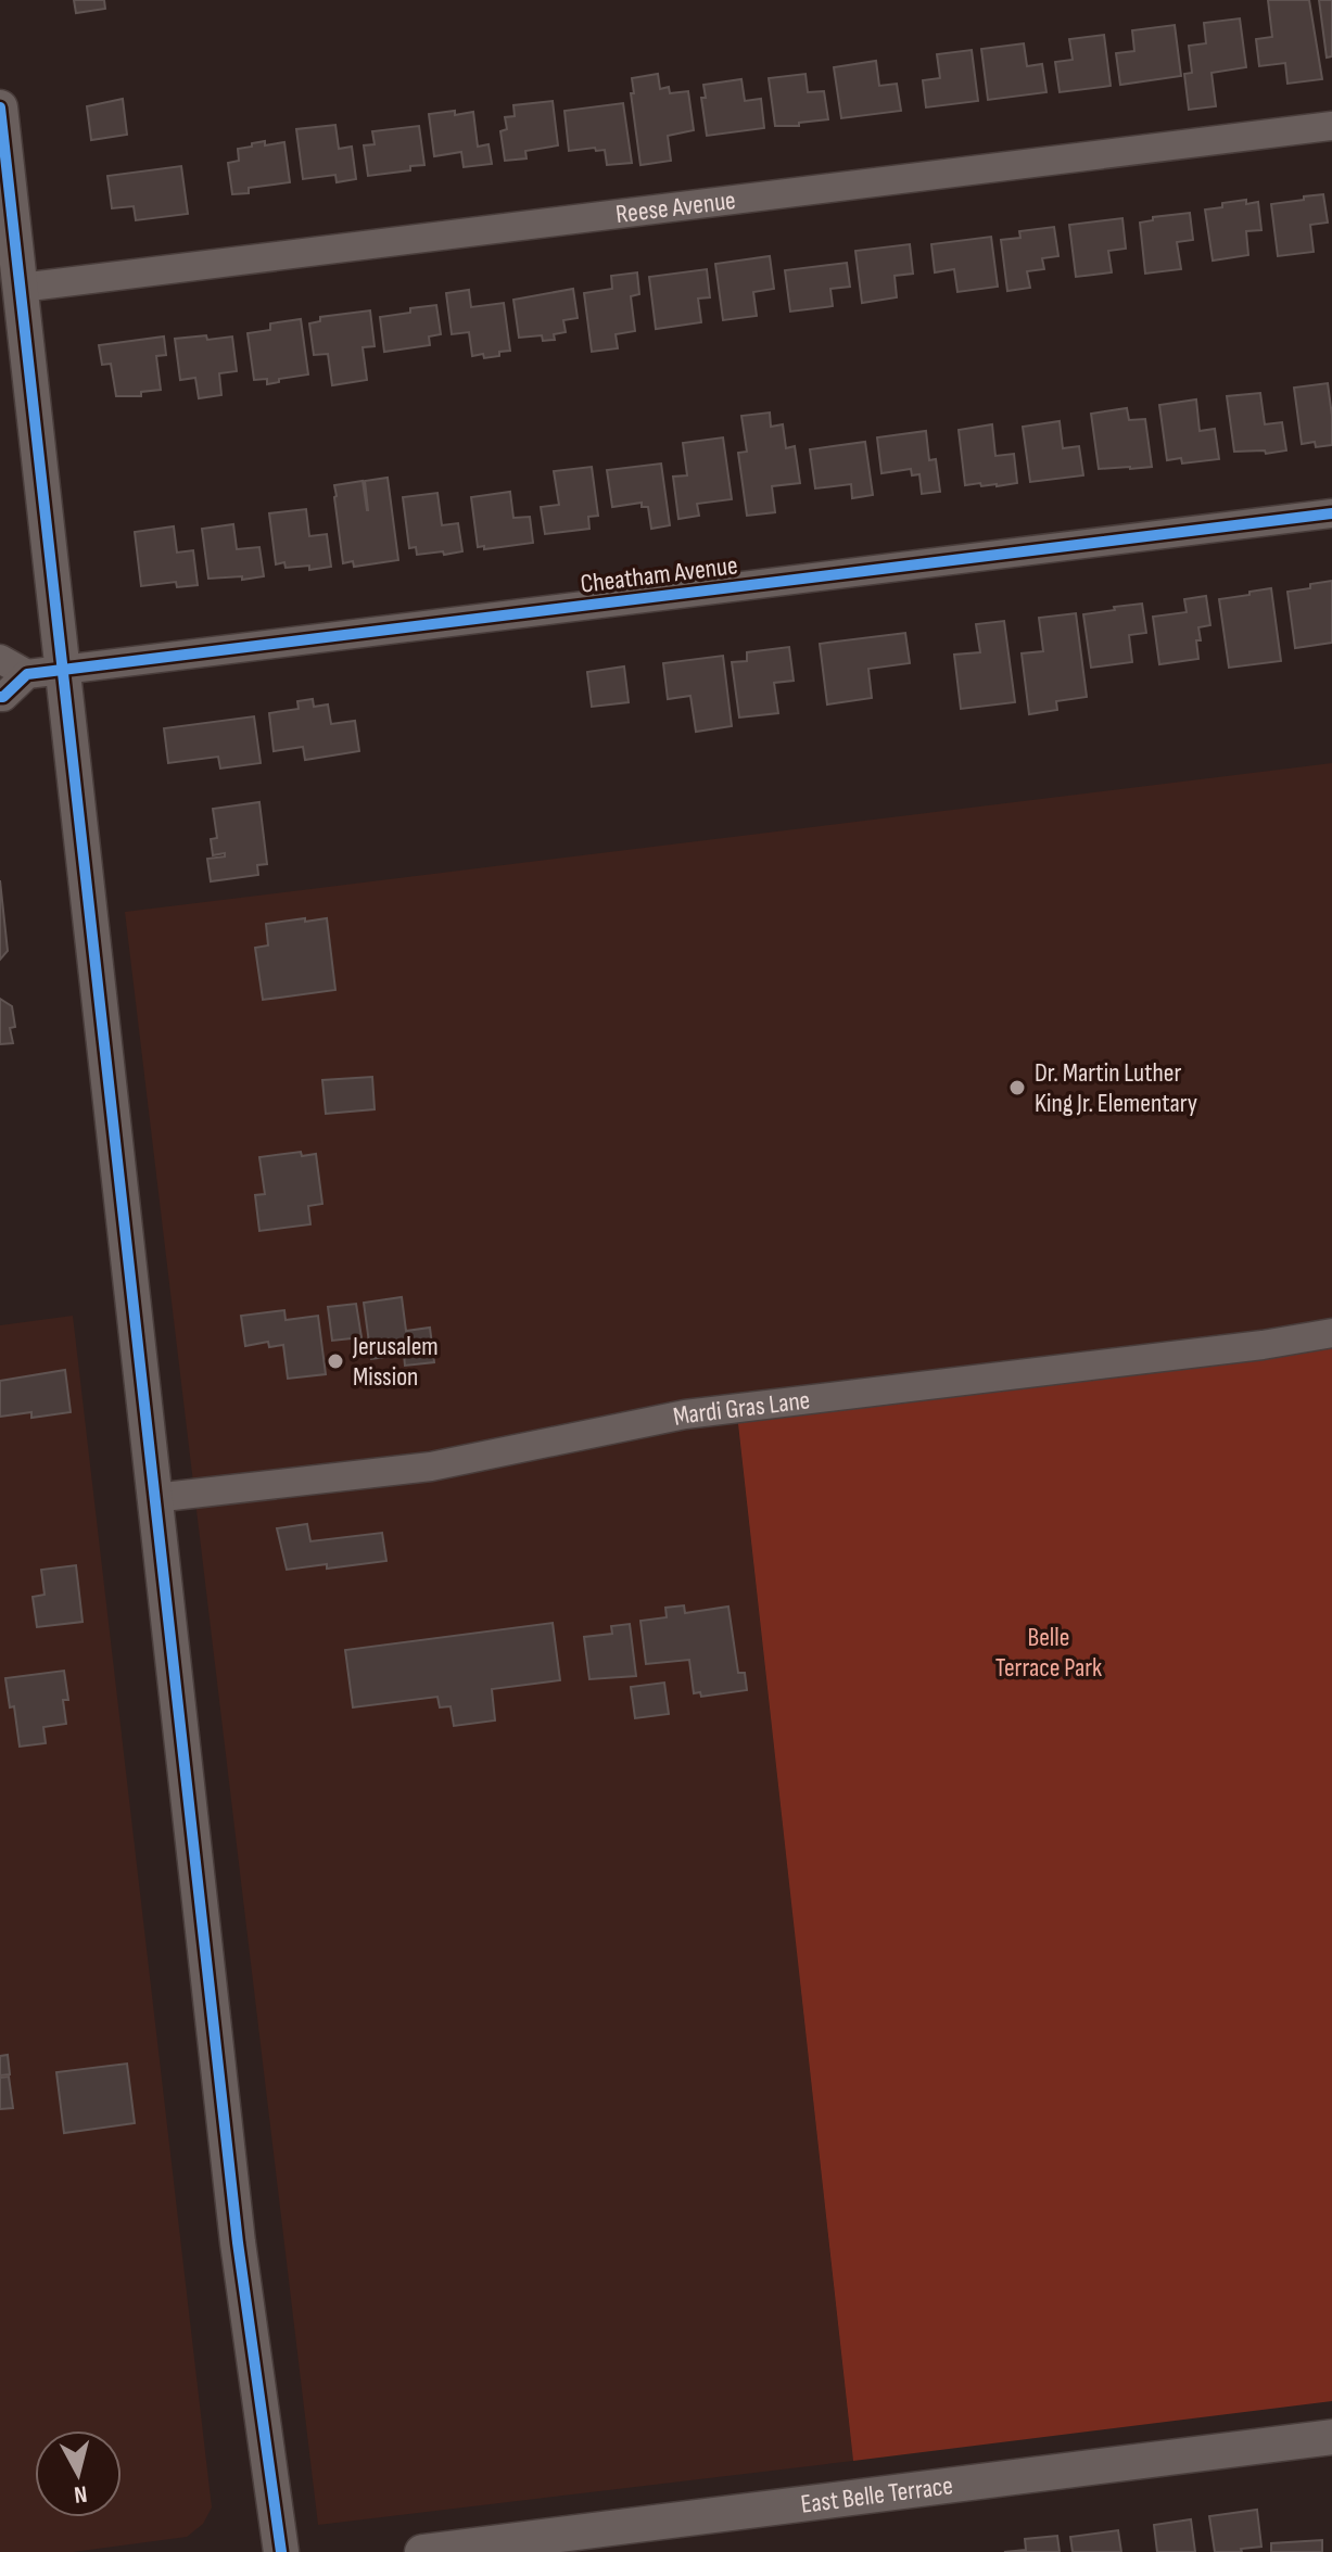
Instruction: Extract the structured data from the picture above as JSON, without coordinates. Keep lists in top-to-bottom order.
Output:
{
  "streets": {
    "street": [
      "Reese Avenue",
      "Cheatham Avenue",
      "Mardi Gras Lane",
      "East Belle Terrace"
    ]
  },
  "parks": ["Belle Terrace Park"],
  "places": ["Dr. Martin Luther King Jr. Elementary", "Jerusalem Mission"],
  "north": "bottom"
}
